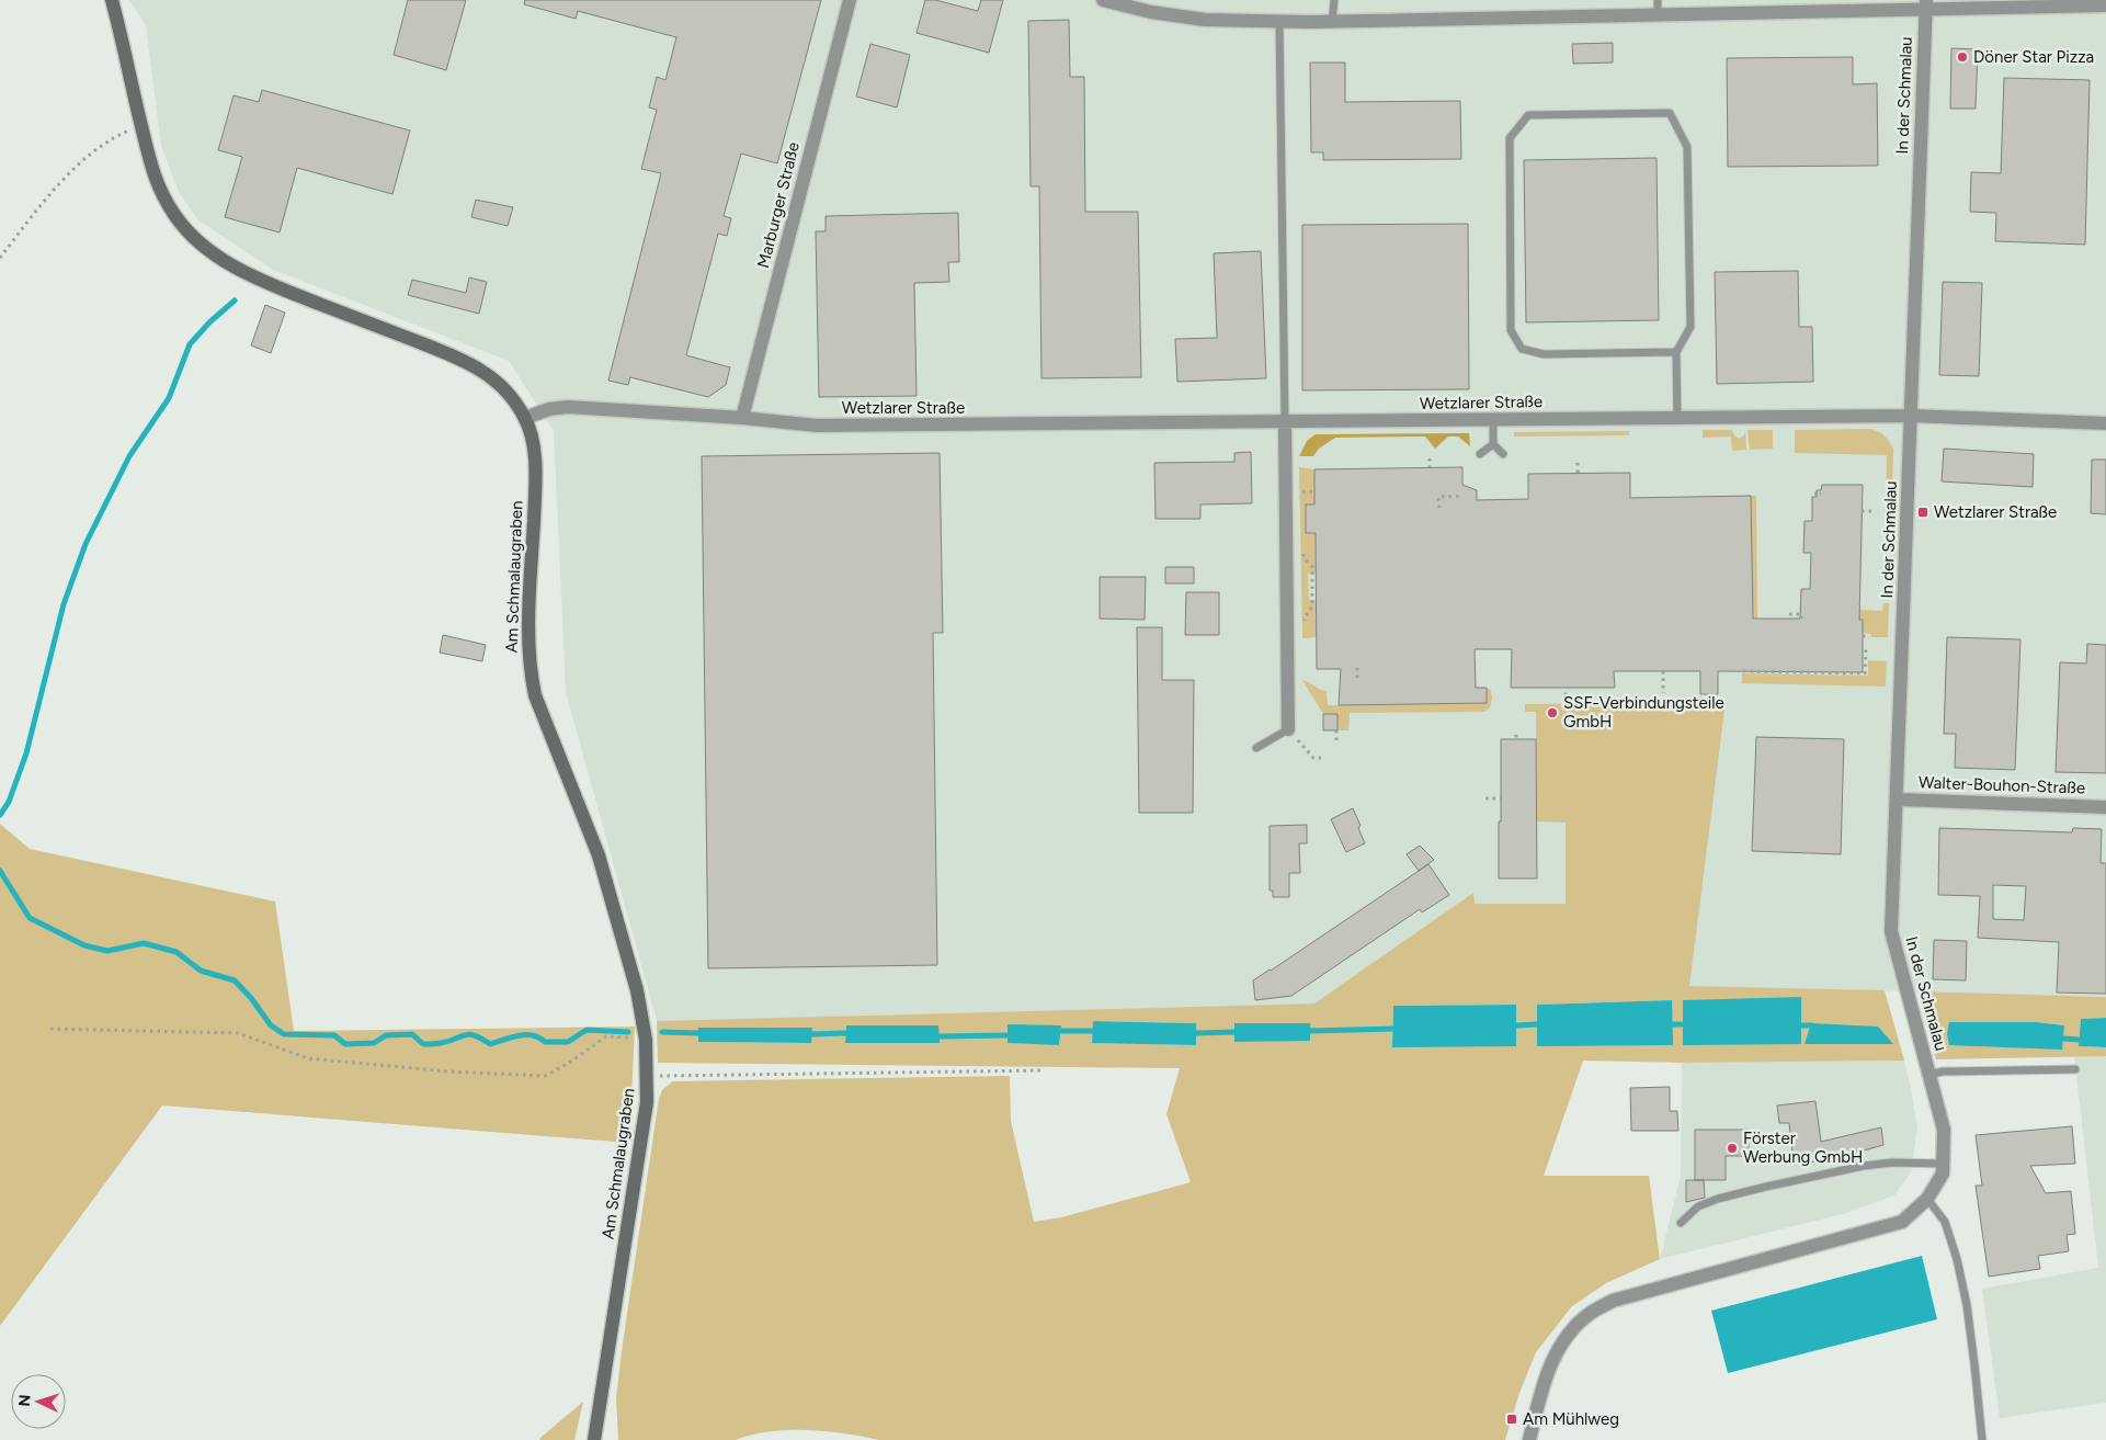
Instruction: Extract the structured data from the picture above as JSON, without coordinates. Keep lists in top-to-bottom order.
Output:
{
  "streets": {
    "main road": ["Am Schmalaugraben"],
    "street": [
      "In der Schmalau",
      "Marburger Straße",
      "Wetzlarer Straße",
      "Walter-Bouhon-Straße"
    ]
  },
  "crossings": [
    ["In der Schmalau", "Wetzlarer Straße"],
    ["In der Schmalau", "Walter-Bouhon-Straße"],
    ["Marburger Straße", "Wetzlarer Straße"],
    ["Wetzlarer Straße", "Am Schmalaugraben"]
  ],
  "places": {
    "other": ["Döner Star Pizza", "SSF-Verbindungsteile GmbH", "Förster Werbung GmbH"],
    "transit": ["Wetzlarer Straße", "Am Mühlweg"]
  },
  "north": "left"
}
